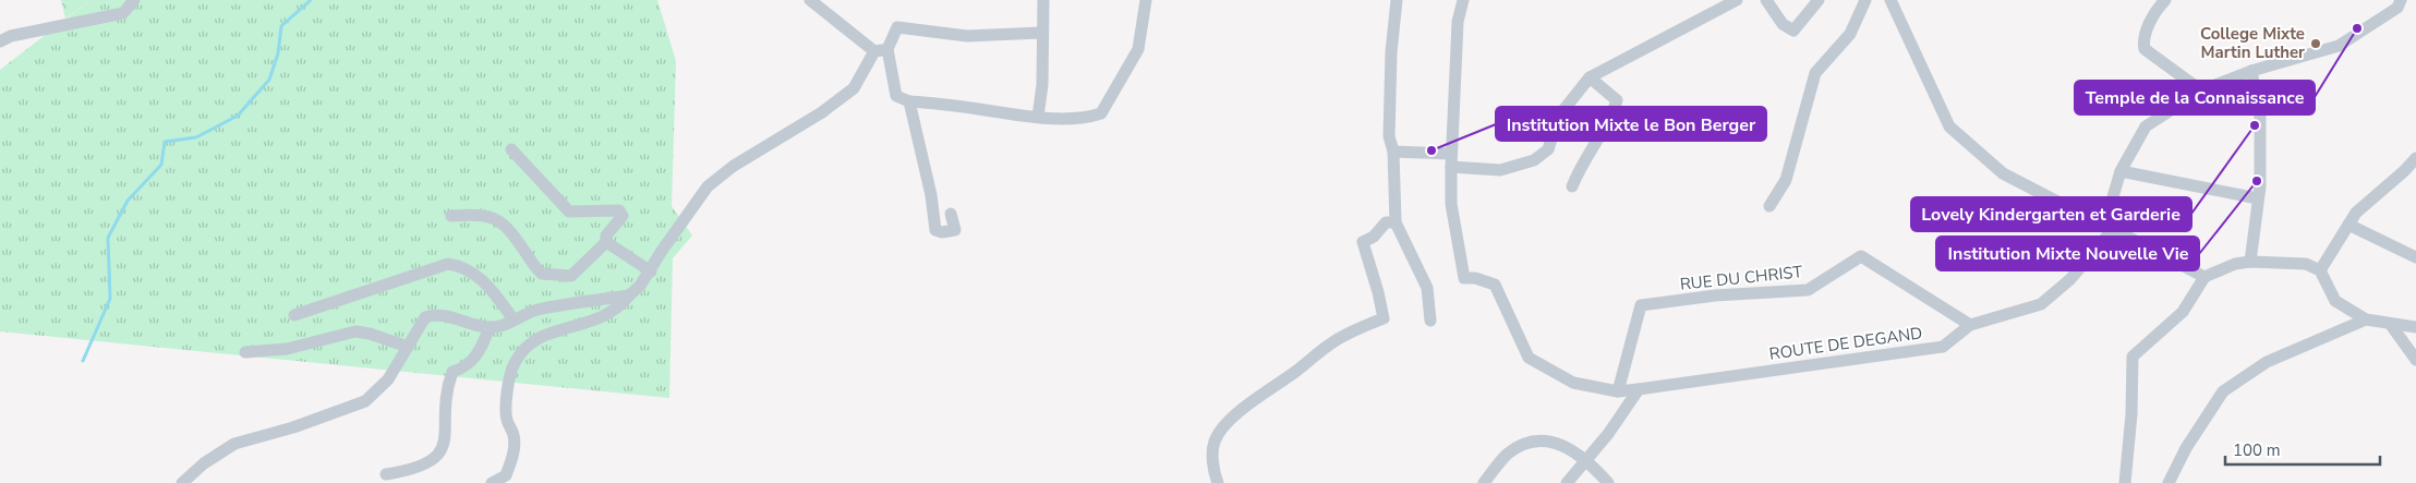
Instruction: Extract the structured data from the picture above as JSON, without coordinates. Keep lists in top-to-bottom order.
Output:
{
  "streets": {
    "street": ["RUE DU CHRIST", "ROUTE DE DEGAND"]
  },
  "crossings": [
    ["RUE DU CHRIST", "ROUTE DE DEGAND"]
  ],
  "places": [
    "Temple de la Connaissance",
    "College Mixte Martin Luther",
    "Lovely Kindergarten et Garderie",
    "Institution Mixte le Bon Berger",
    "Institution Mixte Nouvelle Vie"
  ],
  "scale_bar": "100 m"
}
